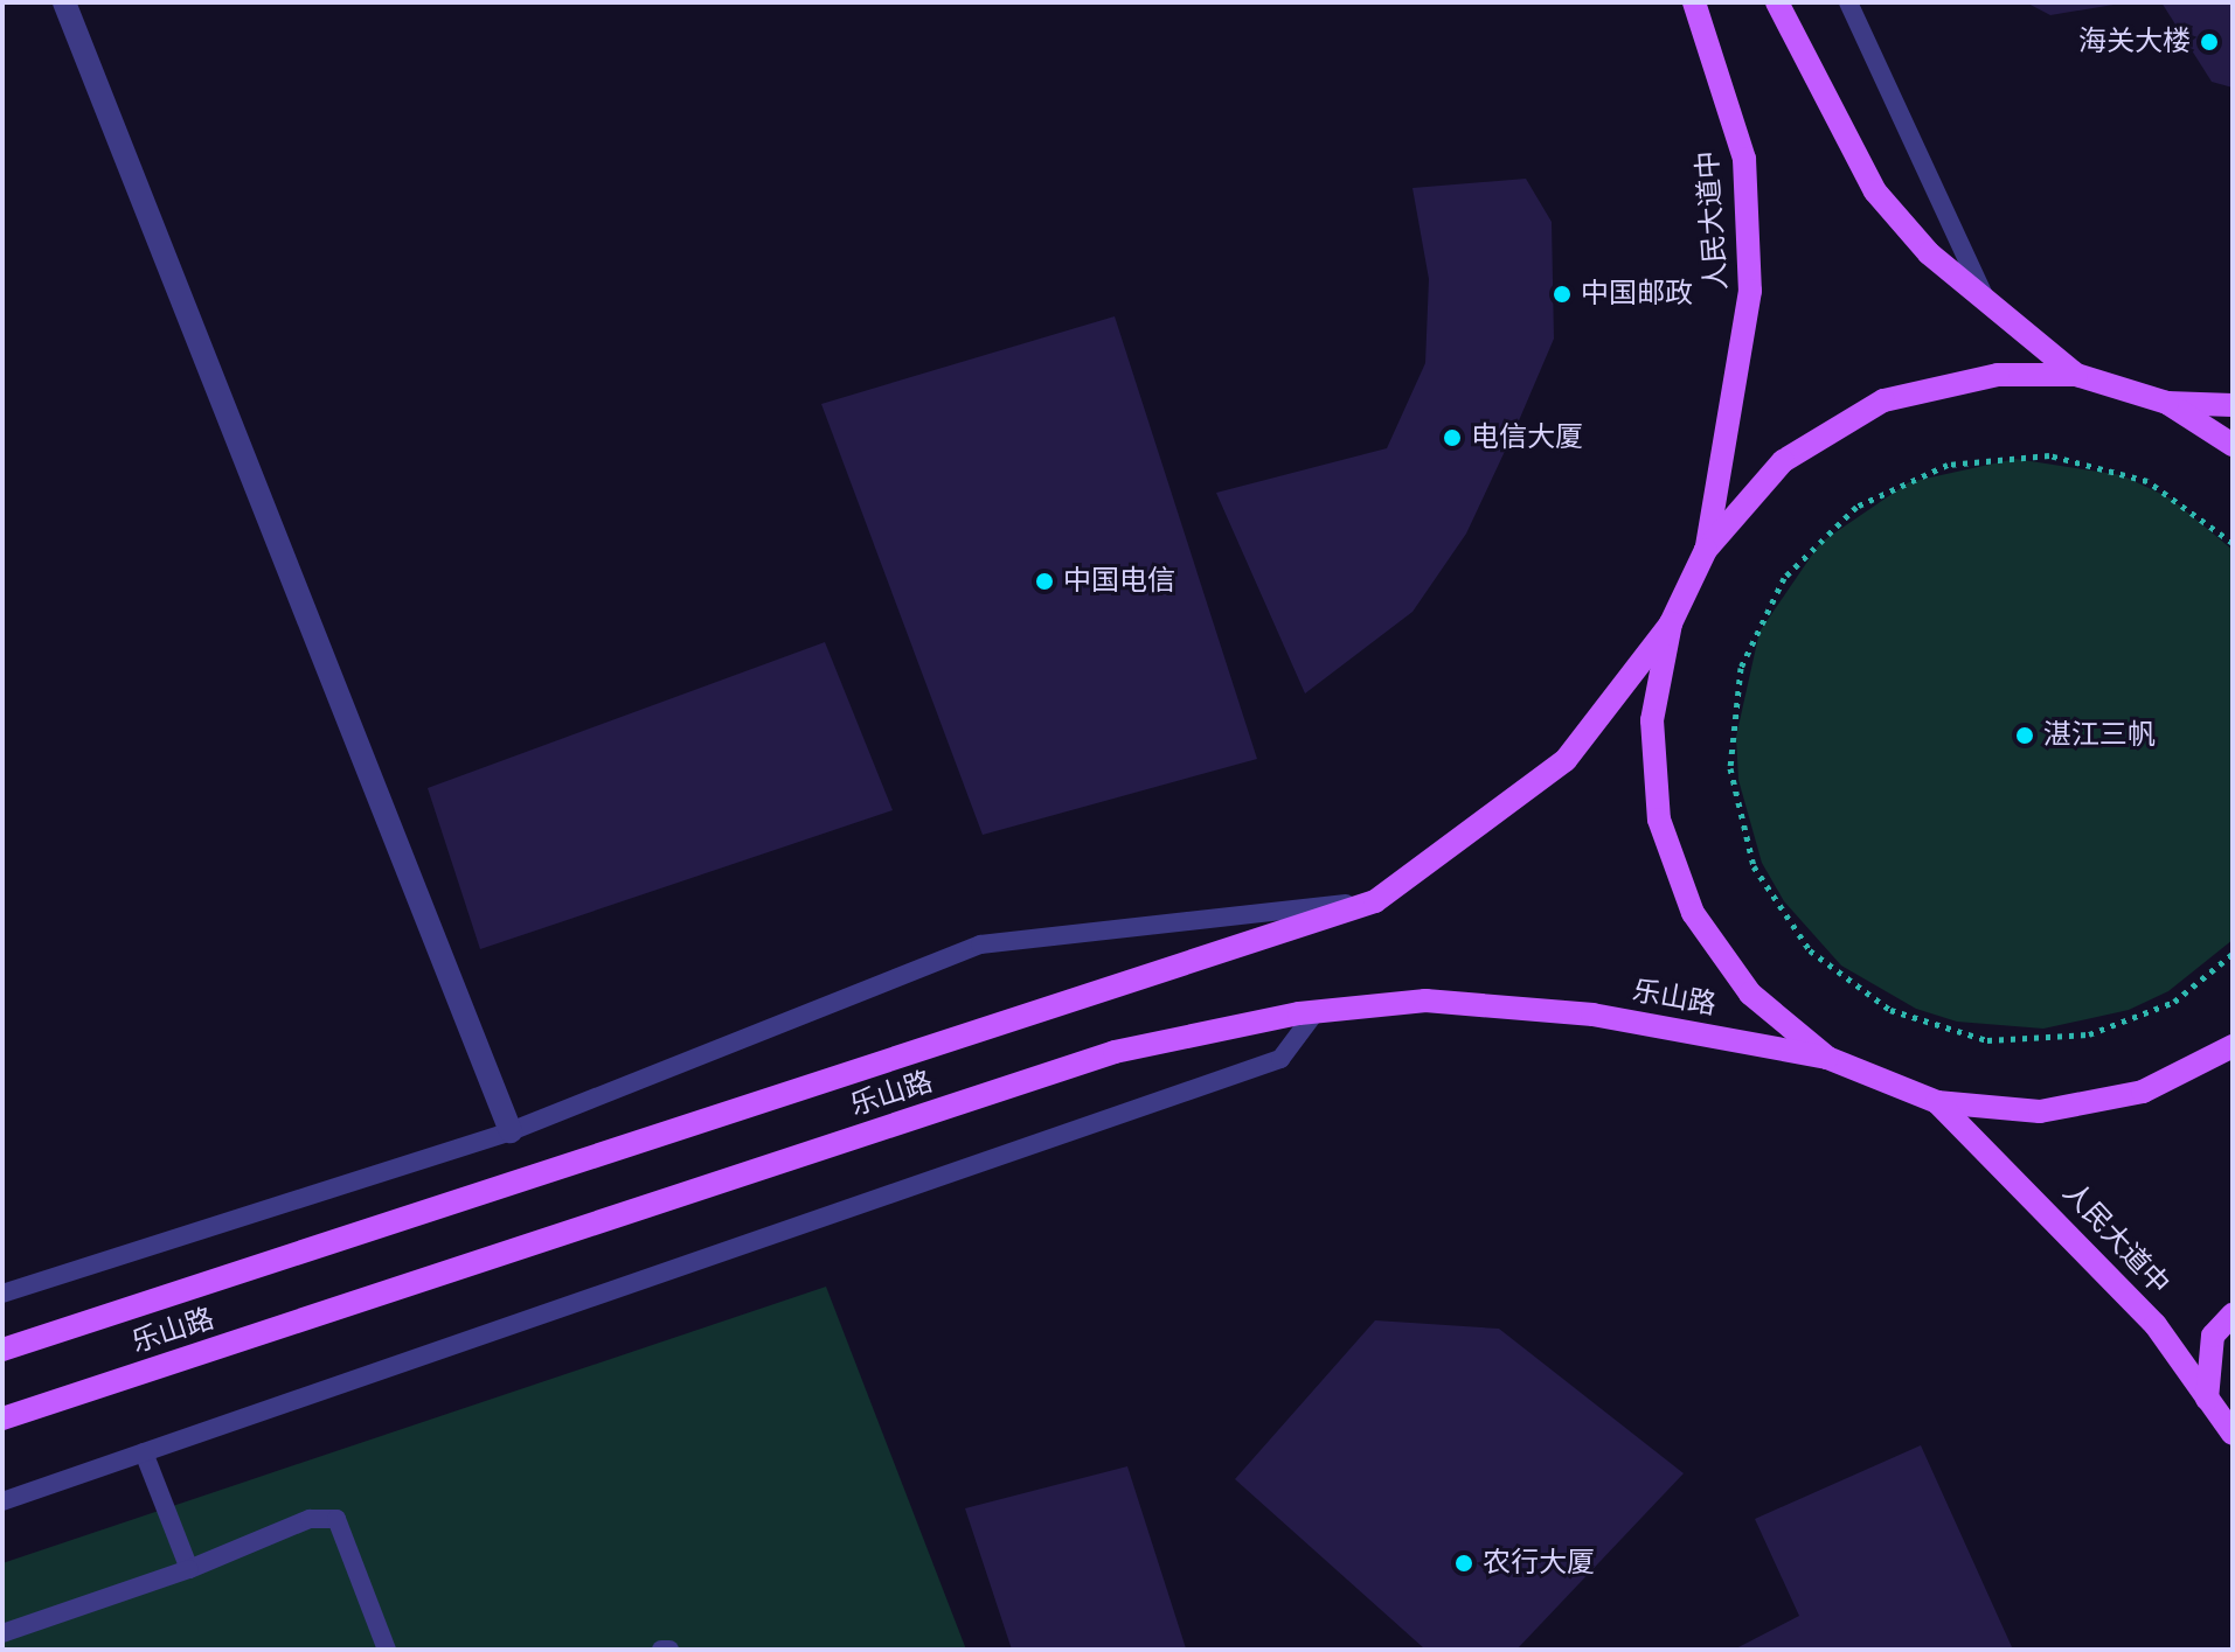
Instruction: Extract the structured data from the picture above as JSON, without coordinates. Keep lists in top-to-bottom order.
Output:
{
  "streets": {
    "main road": ["人民大道中", "乐山路"]
  },
  "places": [
    "海关大楼",
    "中国邮政",
    "电信大厦",
    "中国电信",
    "湛江三帆",
    "农行大厦"
  ]
}
